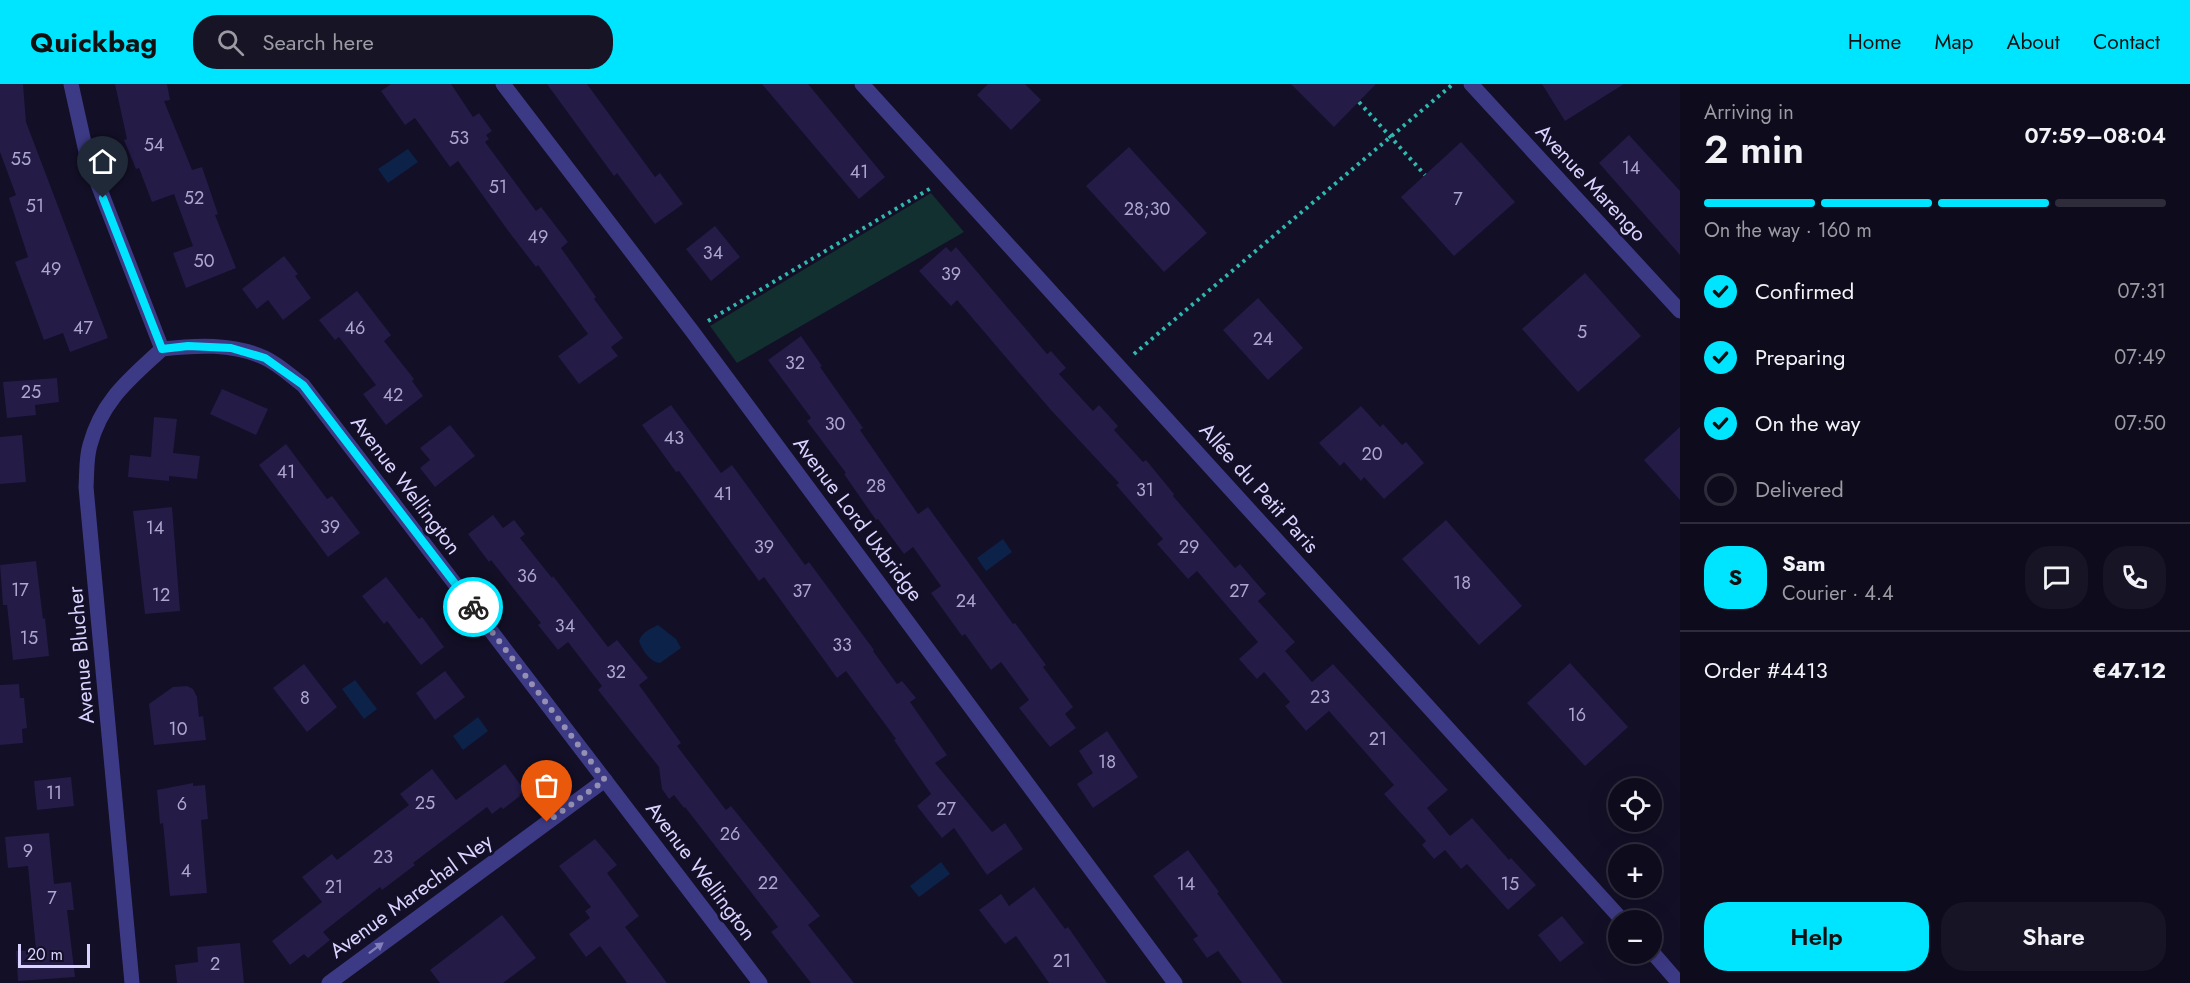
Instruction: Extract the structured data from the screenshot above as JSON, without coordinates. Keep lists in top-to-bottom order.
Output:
{
  "streets": {
    "street": [
      "Avenue Marengo",
      "Avenue Wellington",
      "Allée du Petit Paris",
      "Avenue Lord Uxbridge",
      "Avenue Blucher",
      "Avenue Marechal Ney"
    ]
  },
  "crossings": [
    ["Avenue Wellington", "Avenue Blucher"],
    ["Avenue Wellington", "Avenue Marechal Ney"]
  ],
  "one_way": ["Avenue Marechal Ney"],
  "house_numbers": [
    "53",
    "54",
    "55",
    "14",
    "41",
    "51",
    "52",
    "7",
    "51",
    "28;30",
    "49",
    "34",
    "50",
    "49",
    "39",
    "47",
    "46",
    "5",
    "24",
    "32",
    "25",
    "42",
    "30",
    "43",
    "20",
    "41",
    "28",
    "31",
    "41",
    "39",
    "14",
    "39",
    "29",
    "36",
    "18",
    "17",
    "37",
    "27",
    "12",
    "24",
    "34",
    "15",
    "33",
    "32",
    "23",
    "8",
    "16",
    "10",
    "21",
    "18",
    "11",
    "25",
    "6",
    "27",
    "26",
    "9",
    "23",
    "4",
    "22",
    "14",
    "15",
    "21",
    "7",
    "21",
    "2"
  ],
  "scale_bar": "20 m",
  "page": {
    "header": "Quickbag",
    "search": "Search here",
    "nav": [
      "Home",
      "Map",
      "About",
      "Contact"
    ],
    "heading": ["2 min", "Arriving in", "07:59–08:04"],
    "panel": [
      "Sam",
      "Courier · 4.4",
      "Order #4413",
      "€47.12"
    ],
    "bar": "On the way · 160 m",
    "list": [
      ["Confirmed", "07:31"],
      ["Preparing", "07:49"],
      ["On the way", "07:50"],
      "Delivered"
    ],
    "round": "S",
    "map_buttons": ["+", "−"],
    "buttons": ["Help", "Share"],
    "scale": "20 m"
  }
}
